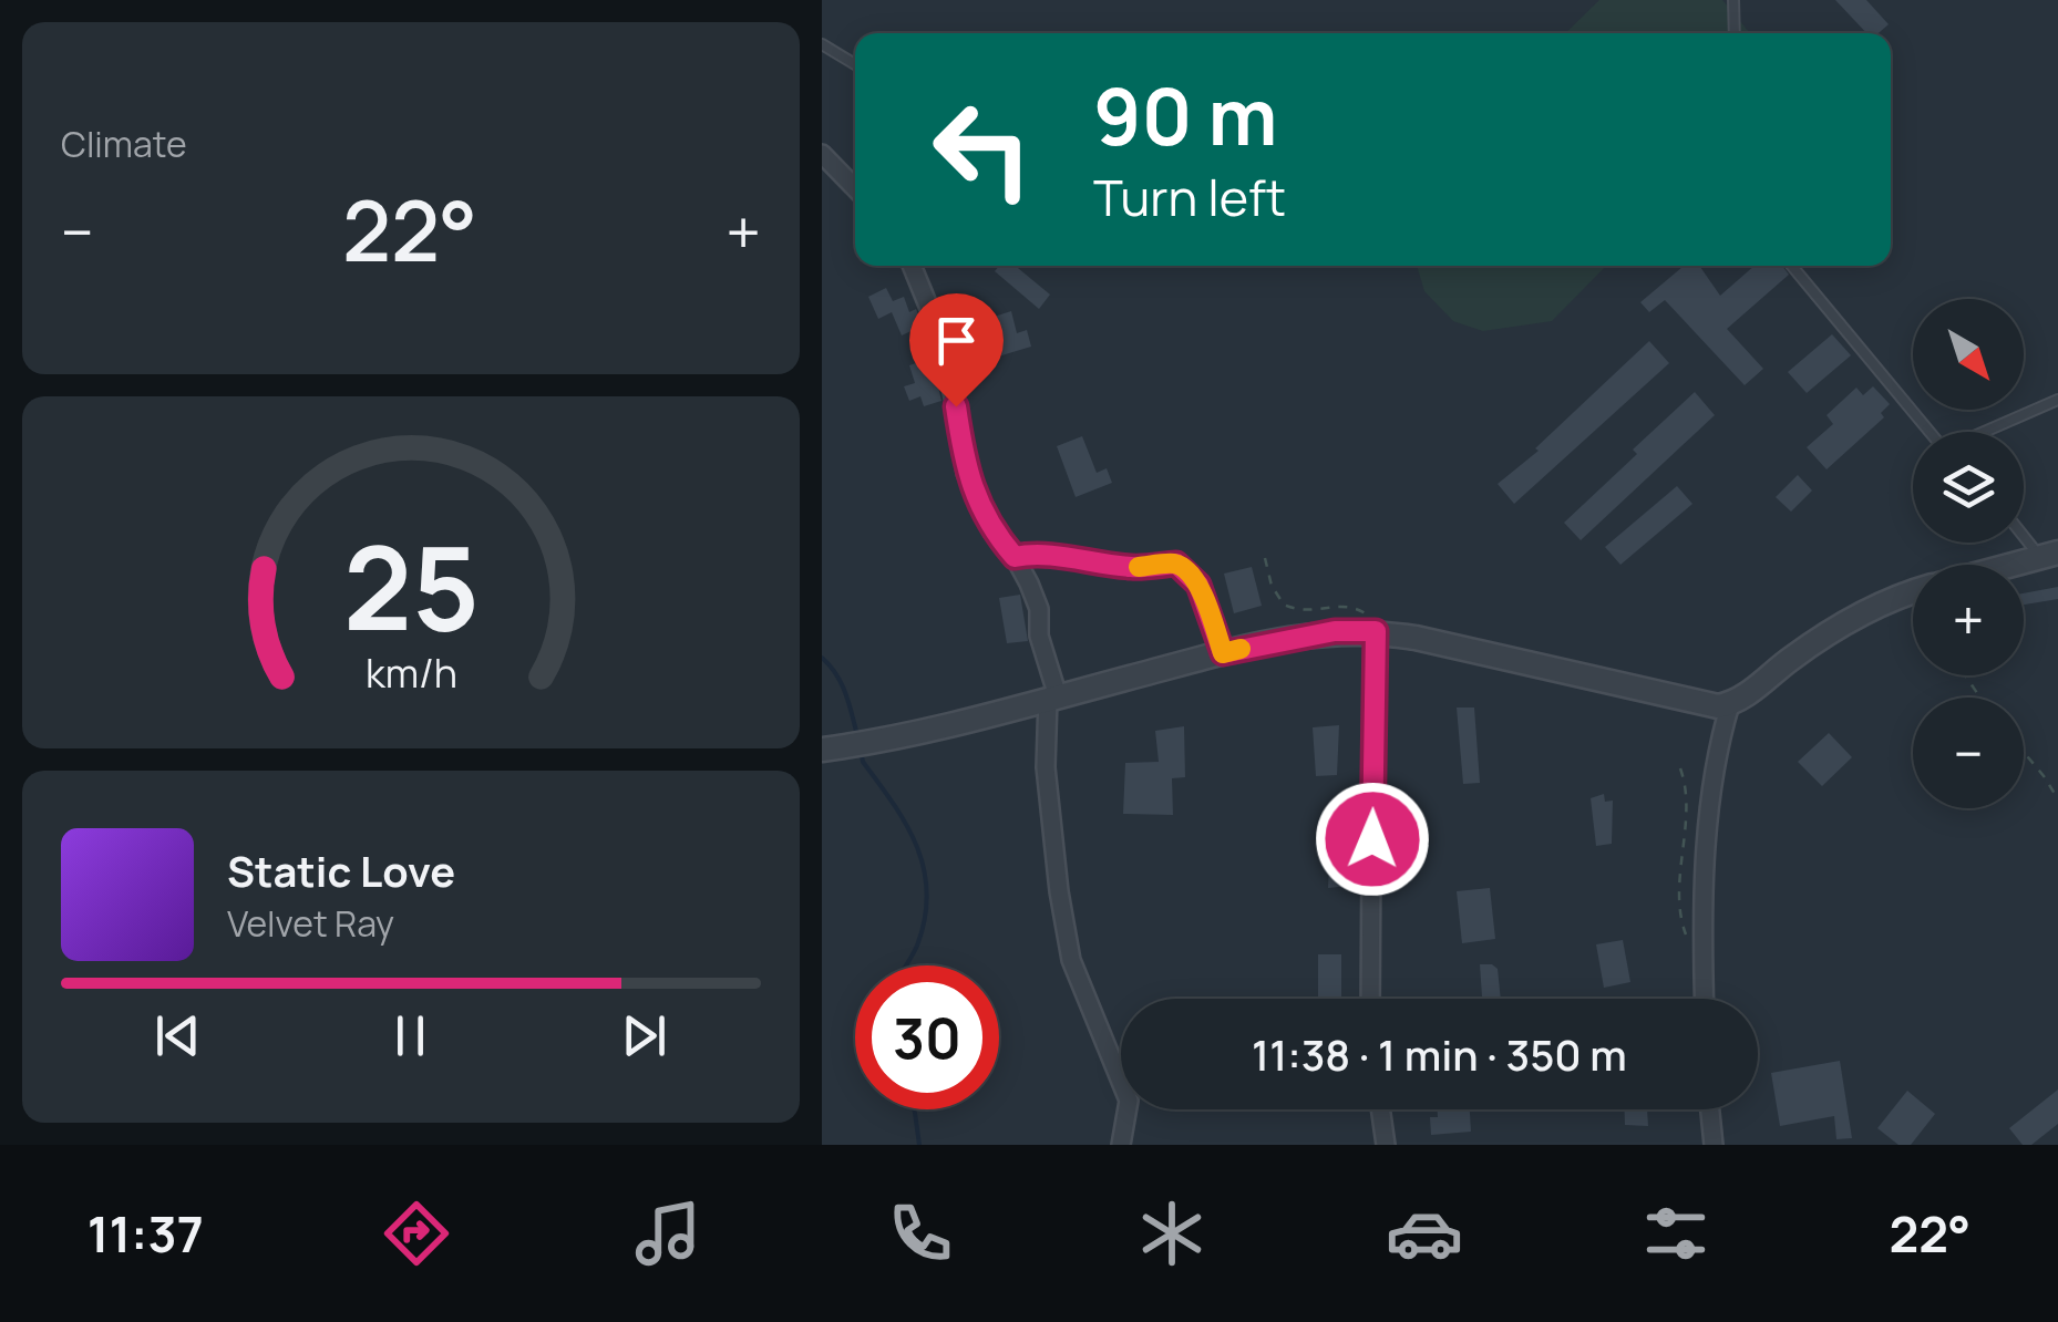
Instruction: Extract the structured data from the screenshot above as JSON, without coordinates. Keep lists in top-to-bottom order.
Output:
{
  "north": "bottom right",
  "page": {
    "tile": "Climate",
    "turn": ["90 m", "Turn left"],
    "heat": ["−", "22°", "+"],
    "map_buttons": ["+", "−"],
    "song": ["Static Love", "Velvet Ray"],
    "limit": "30",
    "trip": "11:38 · 1 min · 350 m",
    "tabs": ["11:37", "22°"],
    "gauge": ["25", "km/h"]
  }
}
